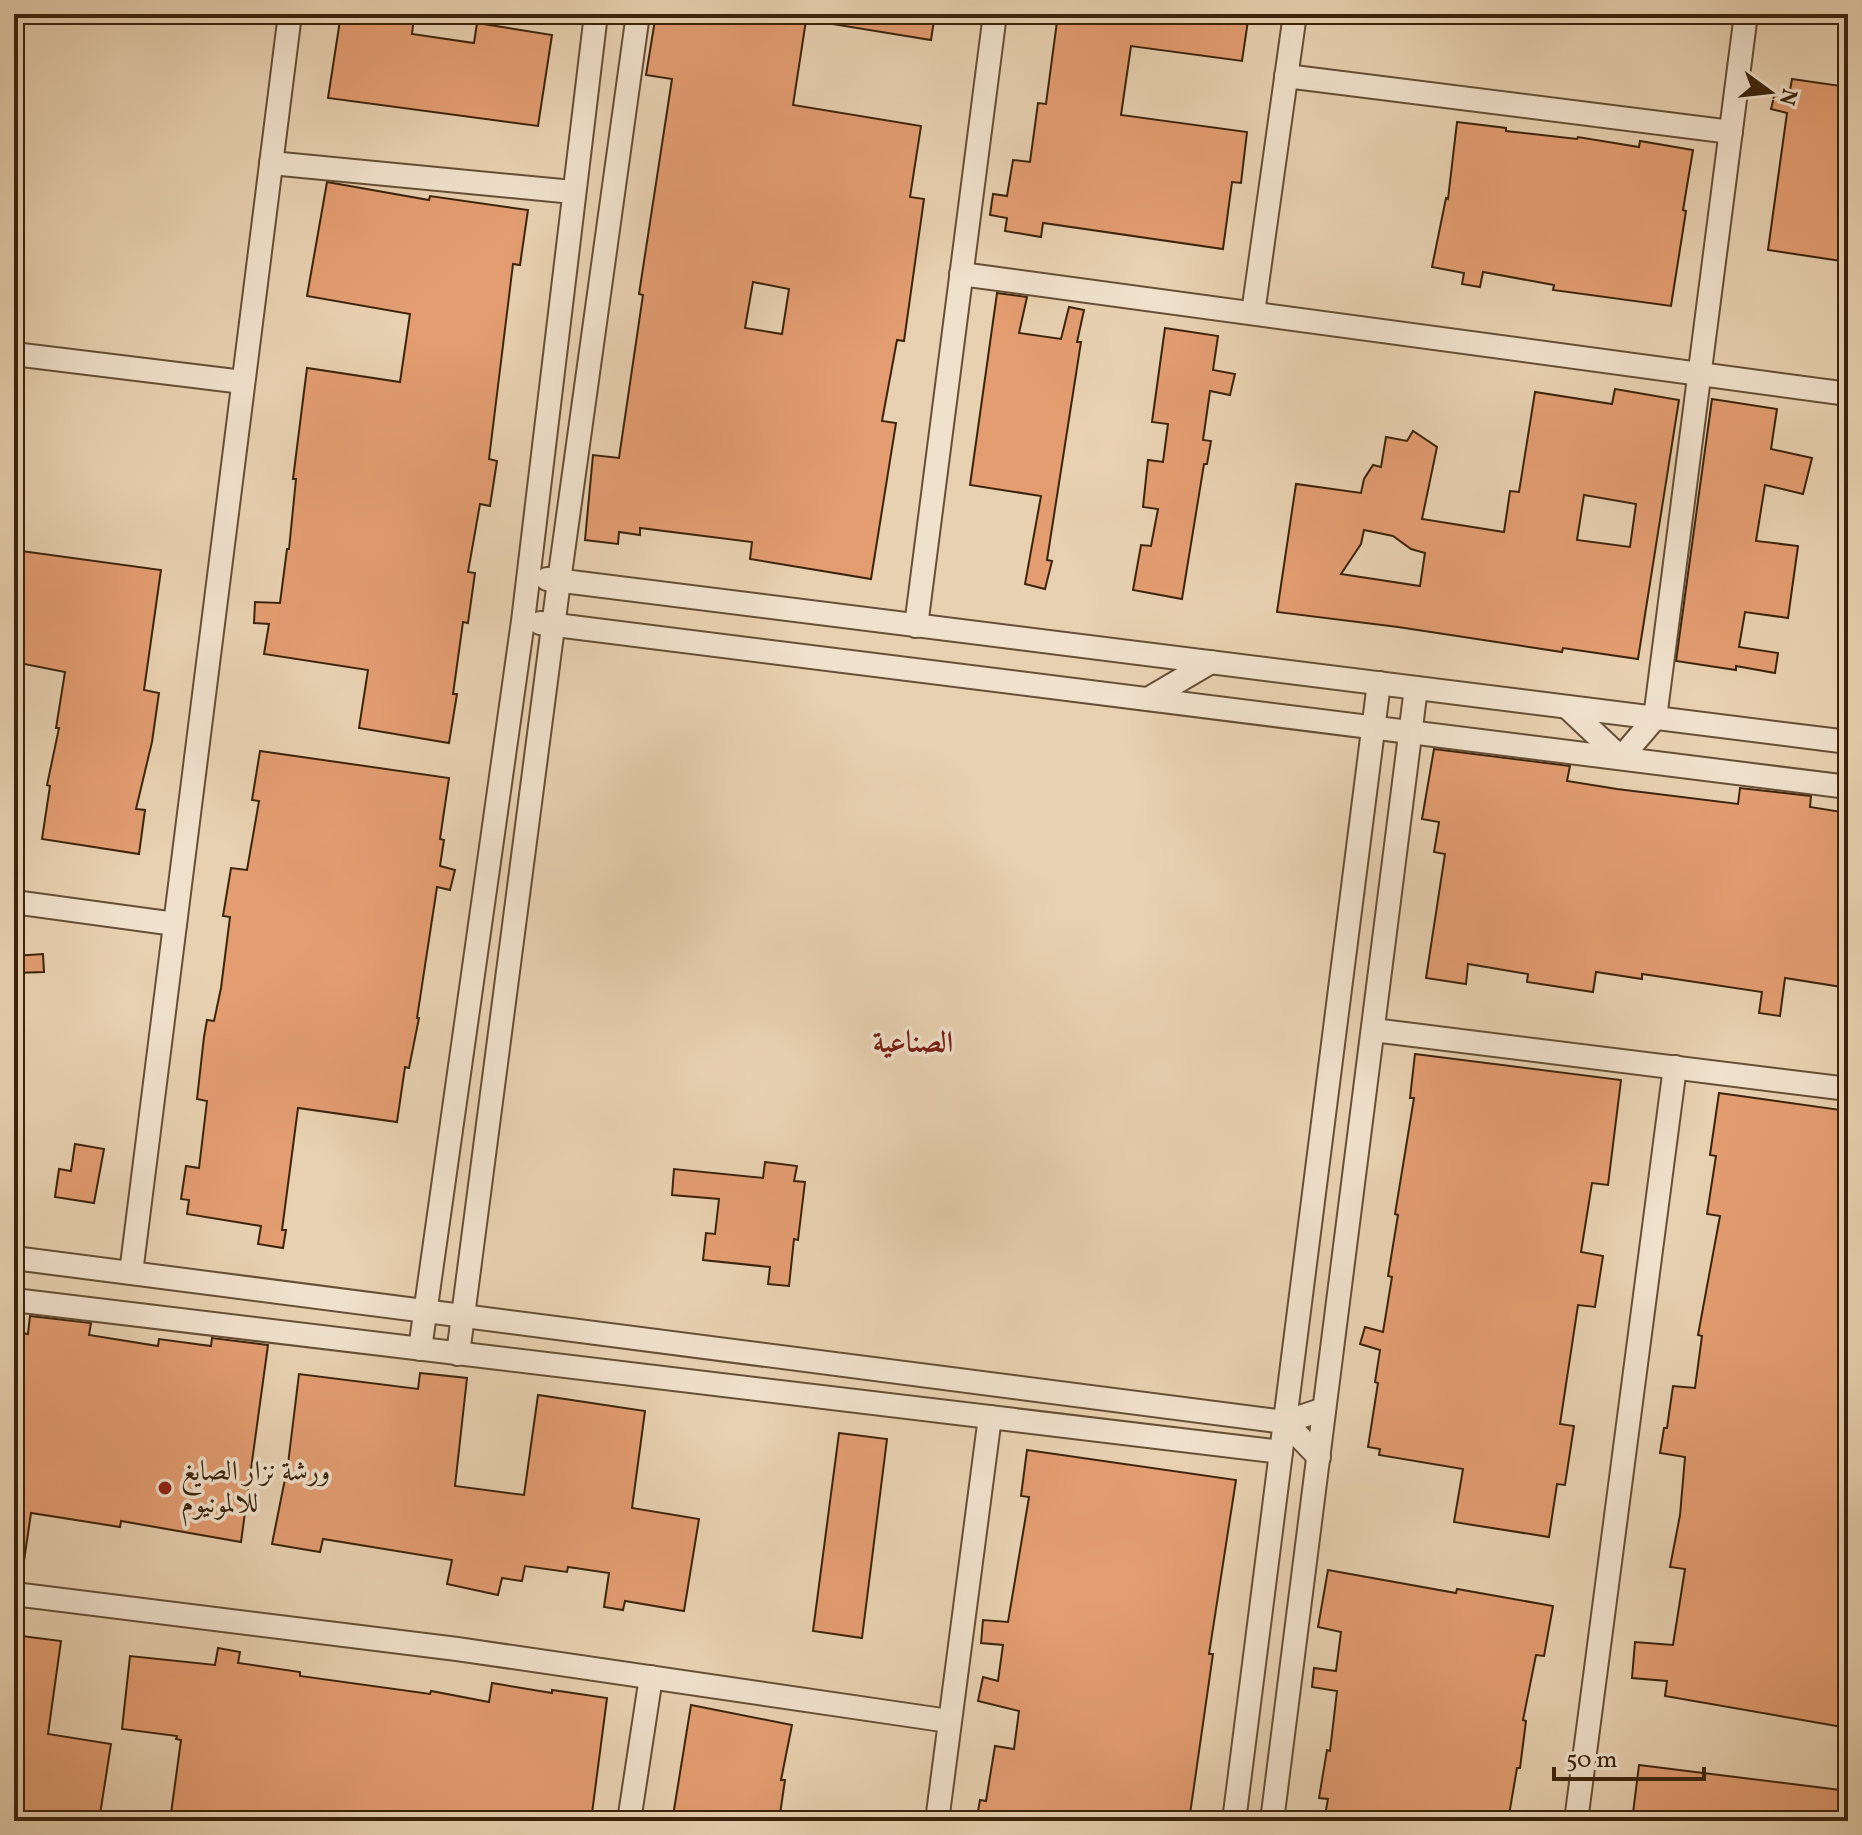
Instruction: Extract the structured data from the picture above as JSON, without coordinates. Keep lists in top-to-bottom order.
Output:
{
  "districts": ["الصناعية"],
  "places": ["ورشة نزار الصايغ للالمونيوم"],
  "scale_bar": "50 m",
  "north": "right"
}
